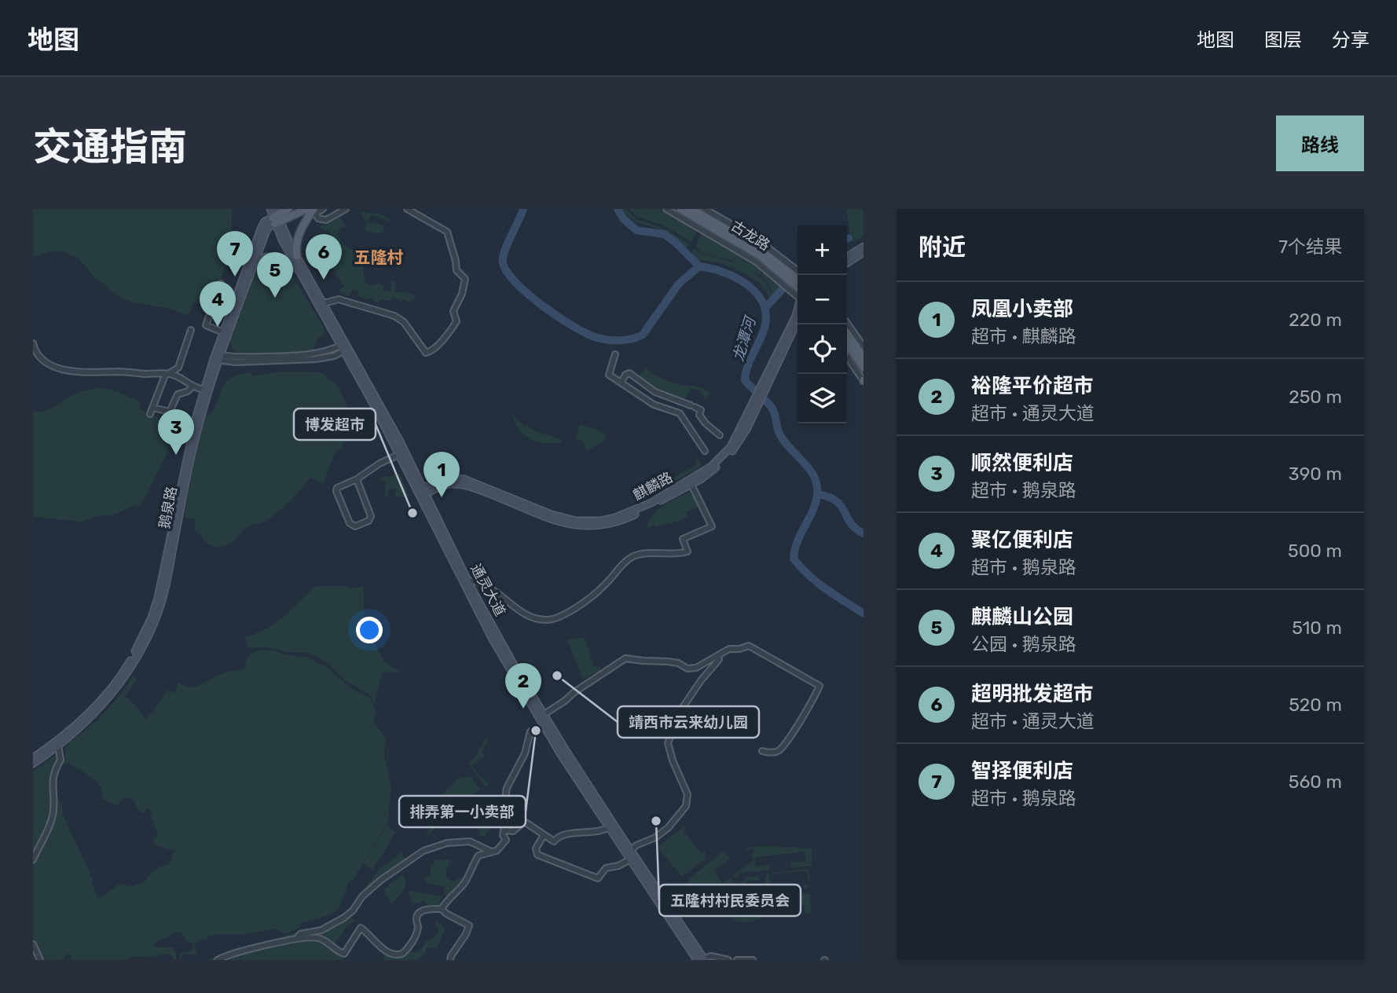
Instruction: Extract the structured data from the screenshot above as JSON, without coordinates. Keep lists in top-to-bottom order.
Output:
{
  "streets": {
    "main road": [
      "古龙路",
      "麒麟路",
      "鹅泉路",
      "通灵大道"
    ]
  },
  "crossings": [
    ["古龙路", "麒麟路"],
    ["麒麟路", "通灵大道"],
    ["鹅泉路", "通灵大道"]
  ],
  "districts": ["五隆村"],
  "water": ["龙潭河"],
  "places": [
    "博发超市",
    "靖西市云来幼儿园",
    "排弄第一小卖部",
    "五隆村村民委员会"
  ],
  "page": {
    "header": "地图",
    "nav": ["地图", "图层", "分享"],
    "title": "交通指南",
    "buttons": "路线",
    "heading": ["附近", "7个结果"],
    "map_buttons": ["+", "−"],
    "pins": [
      "7",
      "6",
      "5",
      "4",
      "3",
      "1",
      "2"
    ],
    "list": [
      {
        "mark": "1",
        "name": "凤凰小卖部",
        "note": "超市 · 麒麟路",
        "value": "220 m"
      },
      {
        "mark": "2",
        "name": "裕隆平价超市",
        "note": "超市 · 通灵大道",
        "value": "250 m"
      },
      {
        "mark": "3",
        "name": "顺然便利店",
        "note": "超市 · 鹅泉路",
        "value": "390 m"
      },
      {
        "mark": "4",
        "name": "聚亿便利店",
        "note": "超市 · 鹅泉路",
        "value": "500 m"
      },
      {
        "mark": "5",
        "name": "麒麟山公园",
        "note": "公园 · 鹅泉路",
        "value": "510 m"
      },
      {
        "mark": "6",
        "name": "超明批发超市",
        "note": "超市 · 通灵大道",
        "value": "520 m"
      },
      {
        "mark": "7",
        "name": "智择便利店",
        "note": "超市 · 鹅泉路",
        "value": "560 m"
      }
    ]
  }
}
